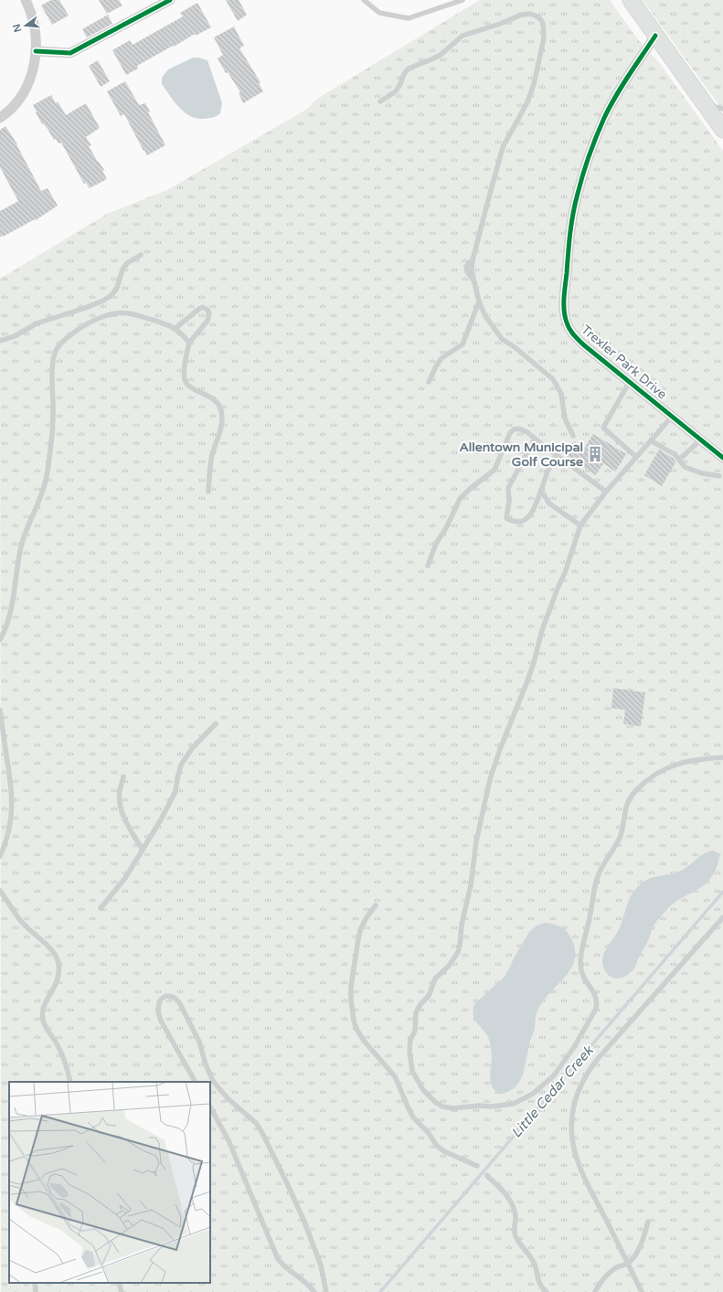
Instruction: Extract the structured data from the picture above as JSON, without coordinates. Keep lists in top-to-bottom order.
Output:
{
  "streets": {
    "street": ["Trexler Park Drive"]
  },
  "water": ["Little Cedar Creek"],
  "places": {
    "building": ["Allentown Municipal Golf Course"]
  },
  "north": "left"
}
